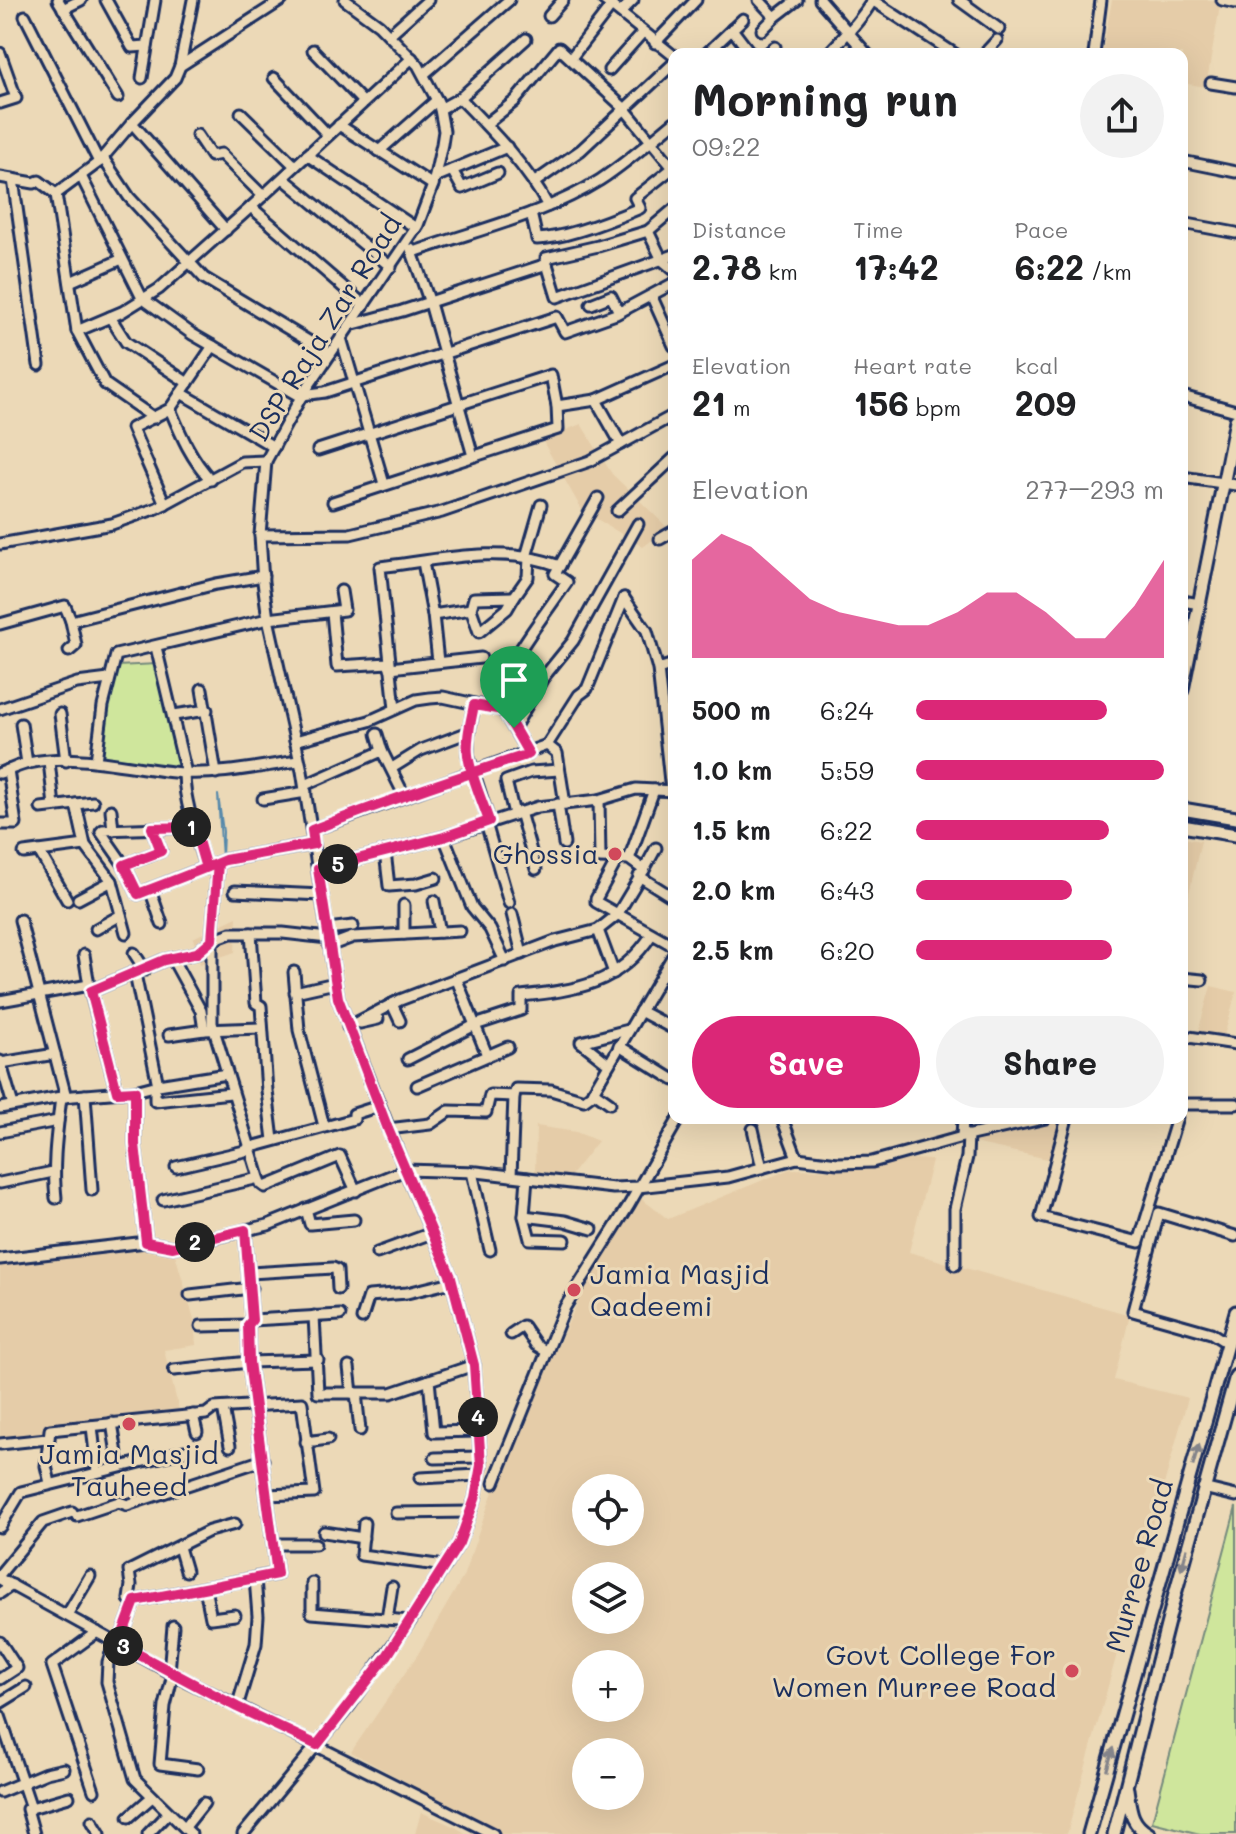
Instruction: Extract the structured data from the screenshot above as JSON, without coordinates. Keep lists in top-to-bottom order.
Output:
{
  "streets": {
    "main road": ["Murree Road"],
    "street": ["DSP Raja Zar Road"]
  },
  "places": [
    "Ghossia",
    "Jamia Masjid Qadeemi",
    "Jamia Masjid Tauheed",
    "Govt College For Women Murree Road"
  ],
  "page": {
    "heading": ["Morning run", "09:22"],
    "stats": [
      ["Distance", "2.78 km"],
      ["Time", "17:42"],
      ["Pace", "6:22 /km"],
      ["Elevation", "21 m"],
      ["Heart rate", "156 bpm"],
      ["kcal", "209"]
    ],
    "chart": ["Elevation", "277–293 m"],
    "list": [
      {
        "name": "500 m",
        "note": "6:24"
      },
      {
        "name": "1.0 km",
        "note": "5:59"
      },
      {
        "name": "1.5 km",
        "note": "6:22"
      },
      {
        "name": "2.0 km",
        "note": "6:43"
      },
      {
        "name": "2.5 km",
        "note": "6:20"
      }
    ],
    "pins": [
      "1",
      "5",
      "2",
      "4",
      "3"
    ],
    "buttons": ["Save", "Share"],
    "map_buttons": ["+", "−"]
  }
}
